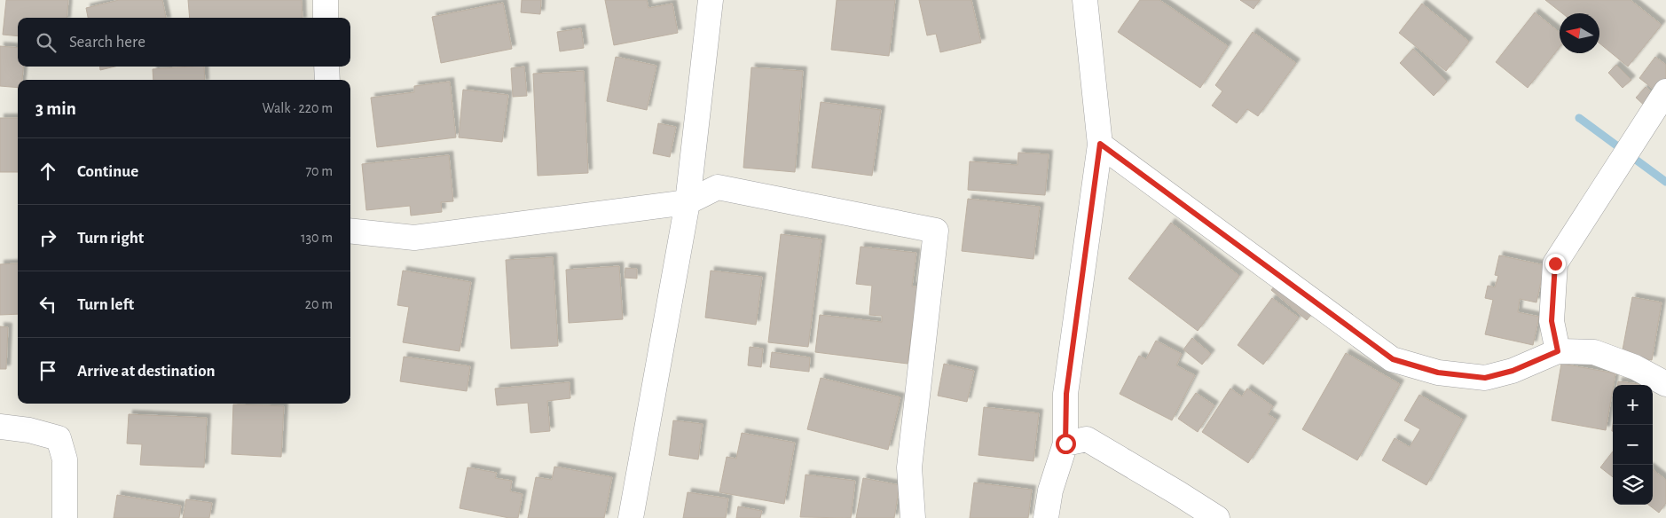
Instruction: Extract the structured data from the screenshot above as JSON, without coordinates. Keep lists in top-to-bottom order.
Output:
{
  "north": "left",
  "page": {
    "search": "Search here",
    "heading": ["3 min", "Walk · 220 m"],
    "list": [
      ["Continue", "70 m"],
      ["Turn right", "130 m"],
      ["Turn left", "20 m"],
      "Arrive at destination"
    ],
    "map_buttons": ["+", "−"]
  }
}
